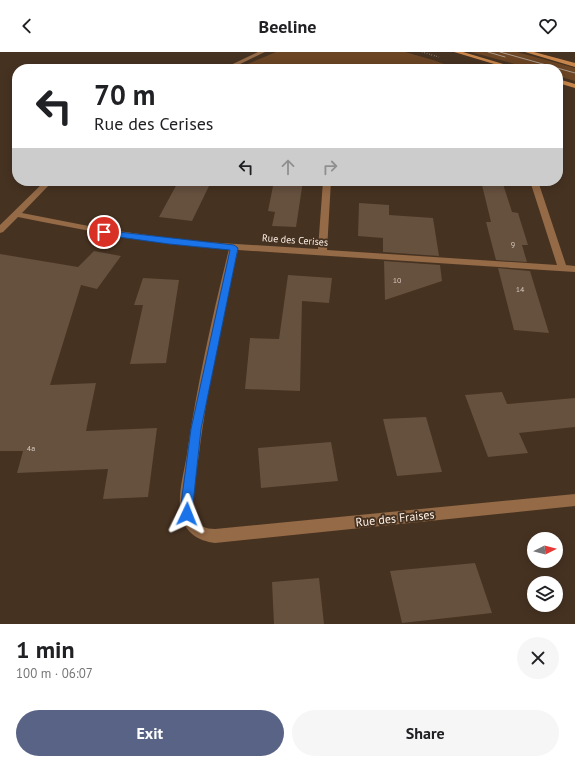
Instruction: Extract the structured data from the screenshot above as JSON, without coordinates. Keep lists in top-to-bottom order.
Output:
{
  "streets": {
    "street": ["Rue des Cerises", "Rue des Fraises"]
  },
  "crossings": [
    ["Rue des Cerises", "Rue des Fraises"]
  ],
  "house_numbers": [
    "9",
    "10",
    "14",
    "4a"
  ],
  "north": "right",
  "page": {
    "header": "Beeline",
    "turn": ["70 m", "Rue des Cerises"],
    "heading": ["1 min", "100 m · 06:07"],
    "buttons": ["Exit", "Share"]
  }
}
